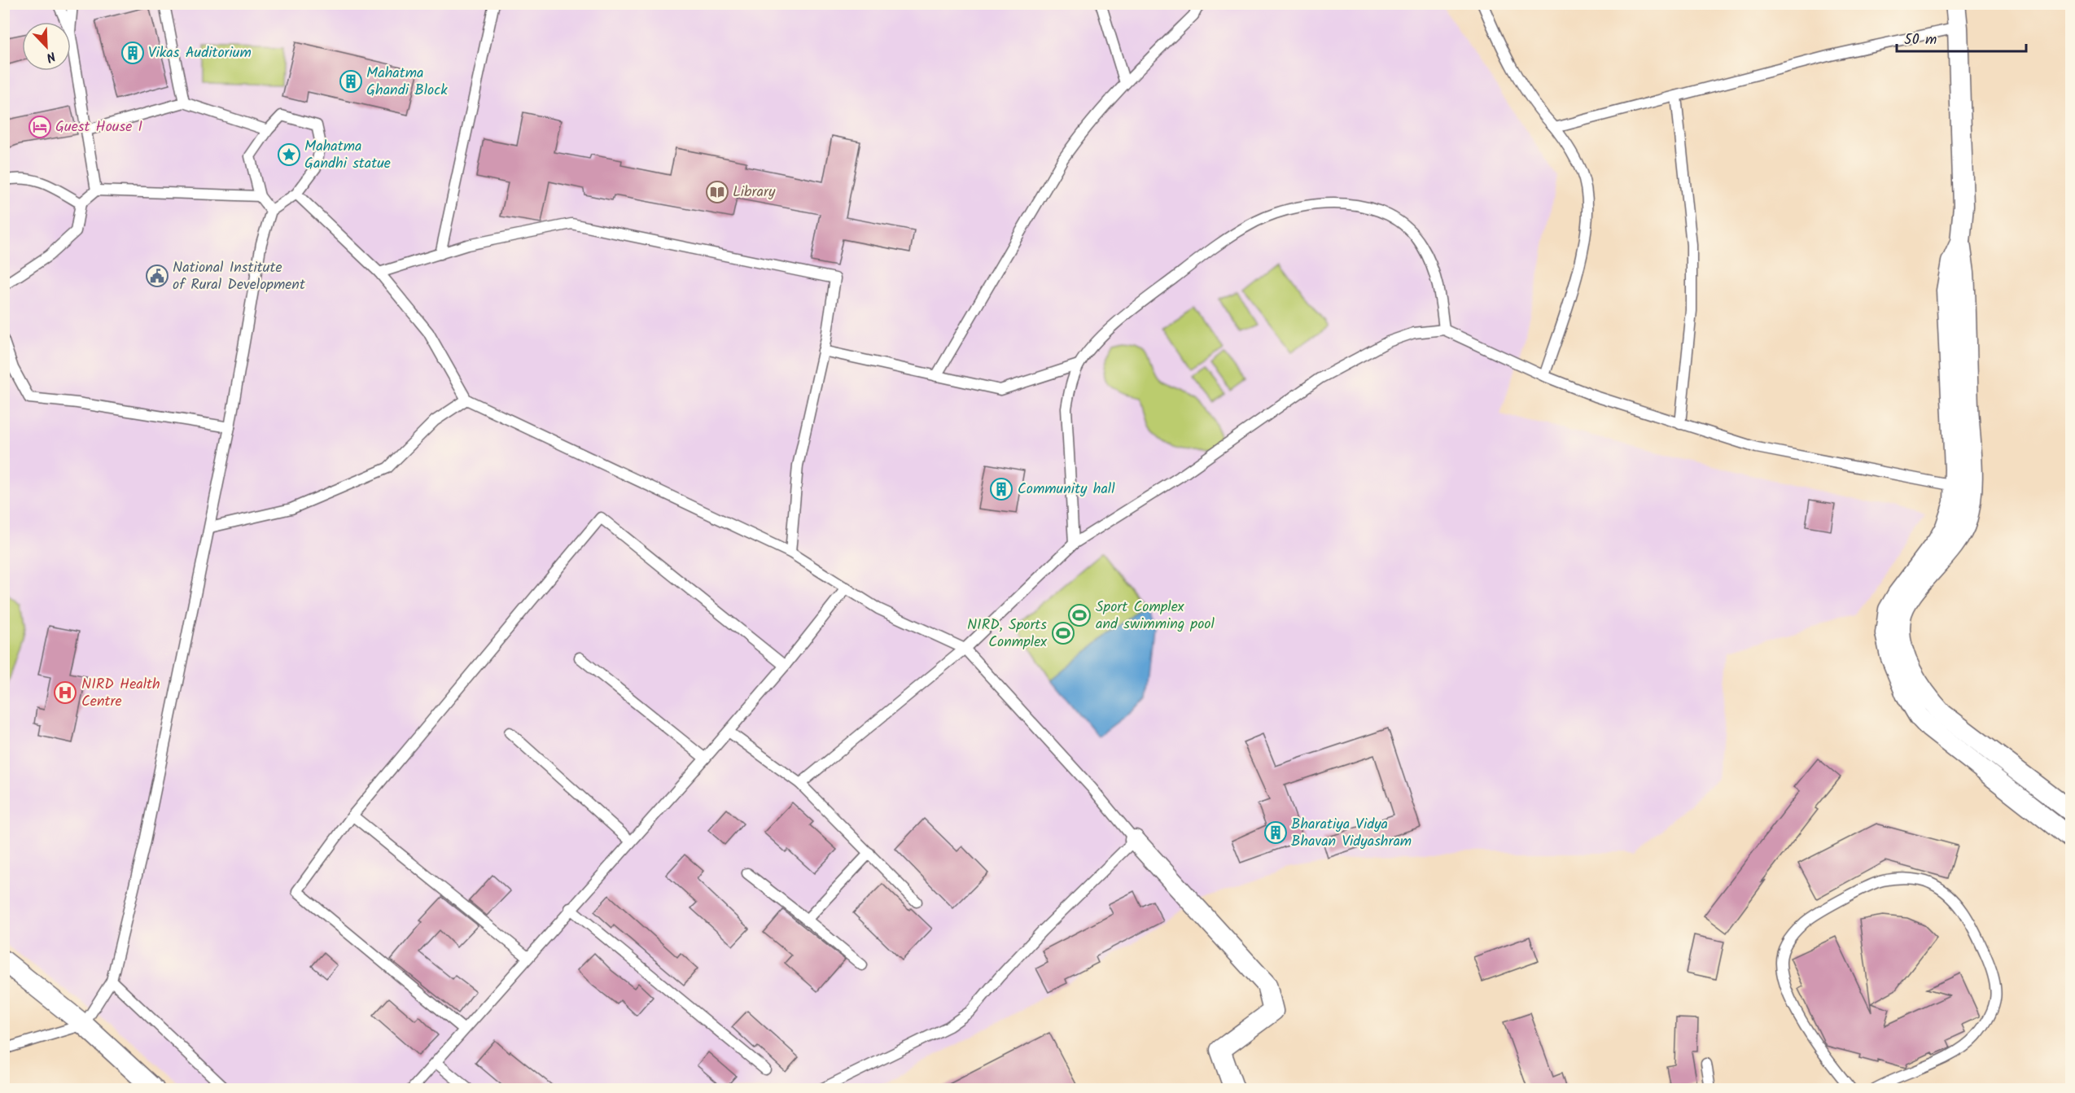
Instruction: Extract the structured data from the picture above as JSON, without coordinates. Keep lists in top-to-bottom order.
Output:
{
  "places": {
    "building": [
      "Vikas Auditorium",
      "Mahatma Ghandi Block",
      "Community hall",
      "Bharatiya Vidya Bhavan Vidyashram"
    ],
    "hotel": ["Guest House I"],
    "place": ["Mahatma Gandhi statue"],
    "library": ["Library"],
    "public building": ["National Institute of Rural Development"],
    "sports": ["Sport Complex and swimming pool", "NIRD, Sports Conmplex"],
    "hospital": ["NIRD Health Centre"]
  },
  "scale_bar": "50 m",
  "north": "bottom right"
}
